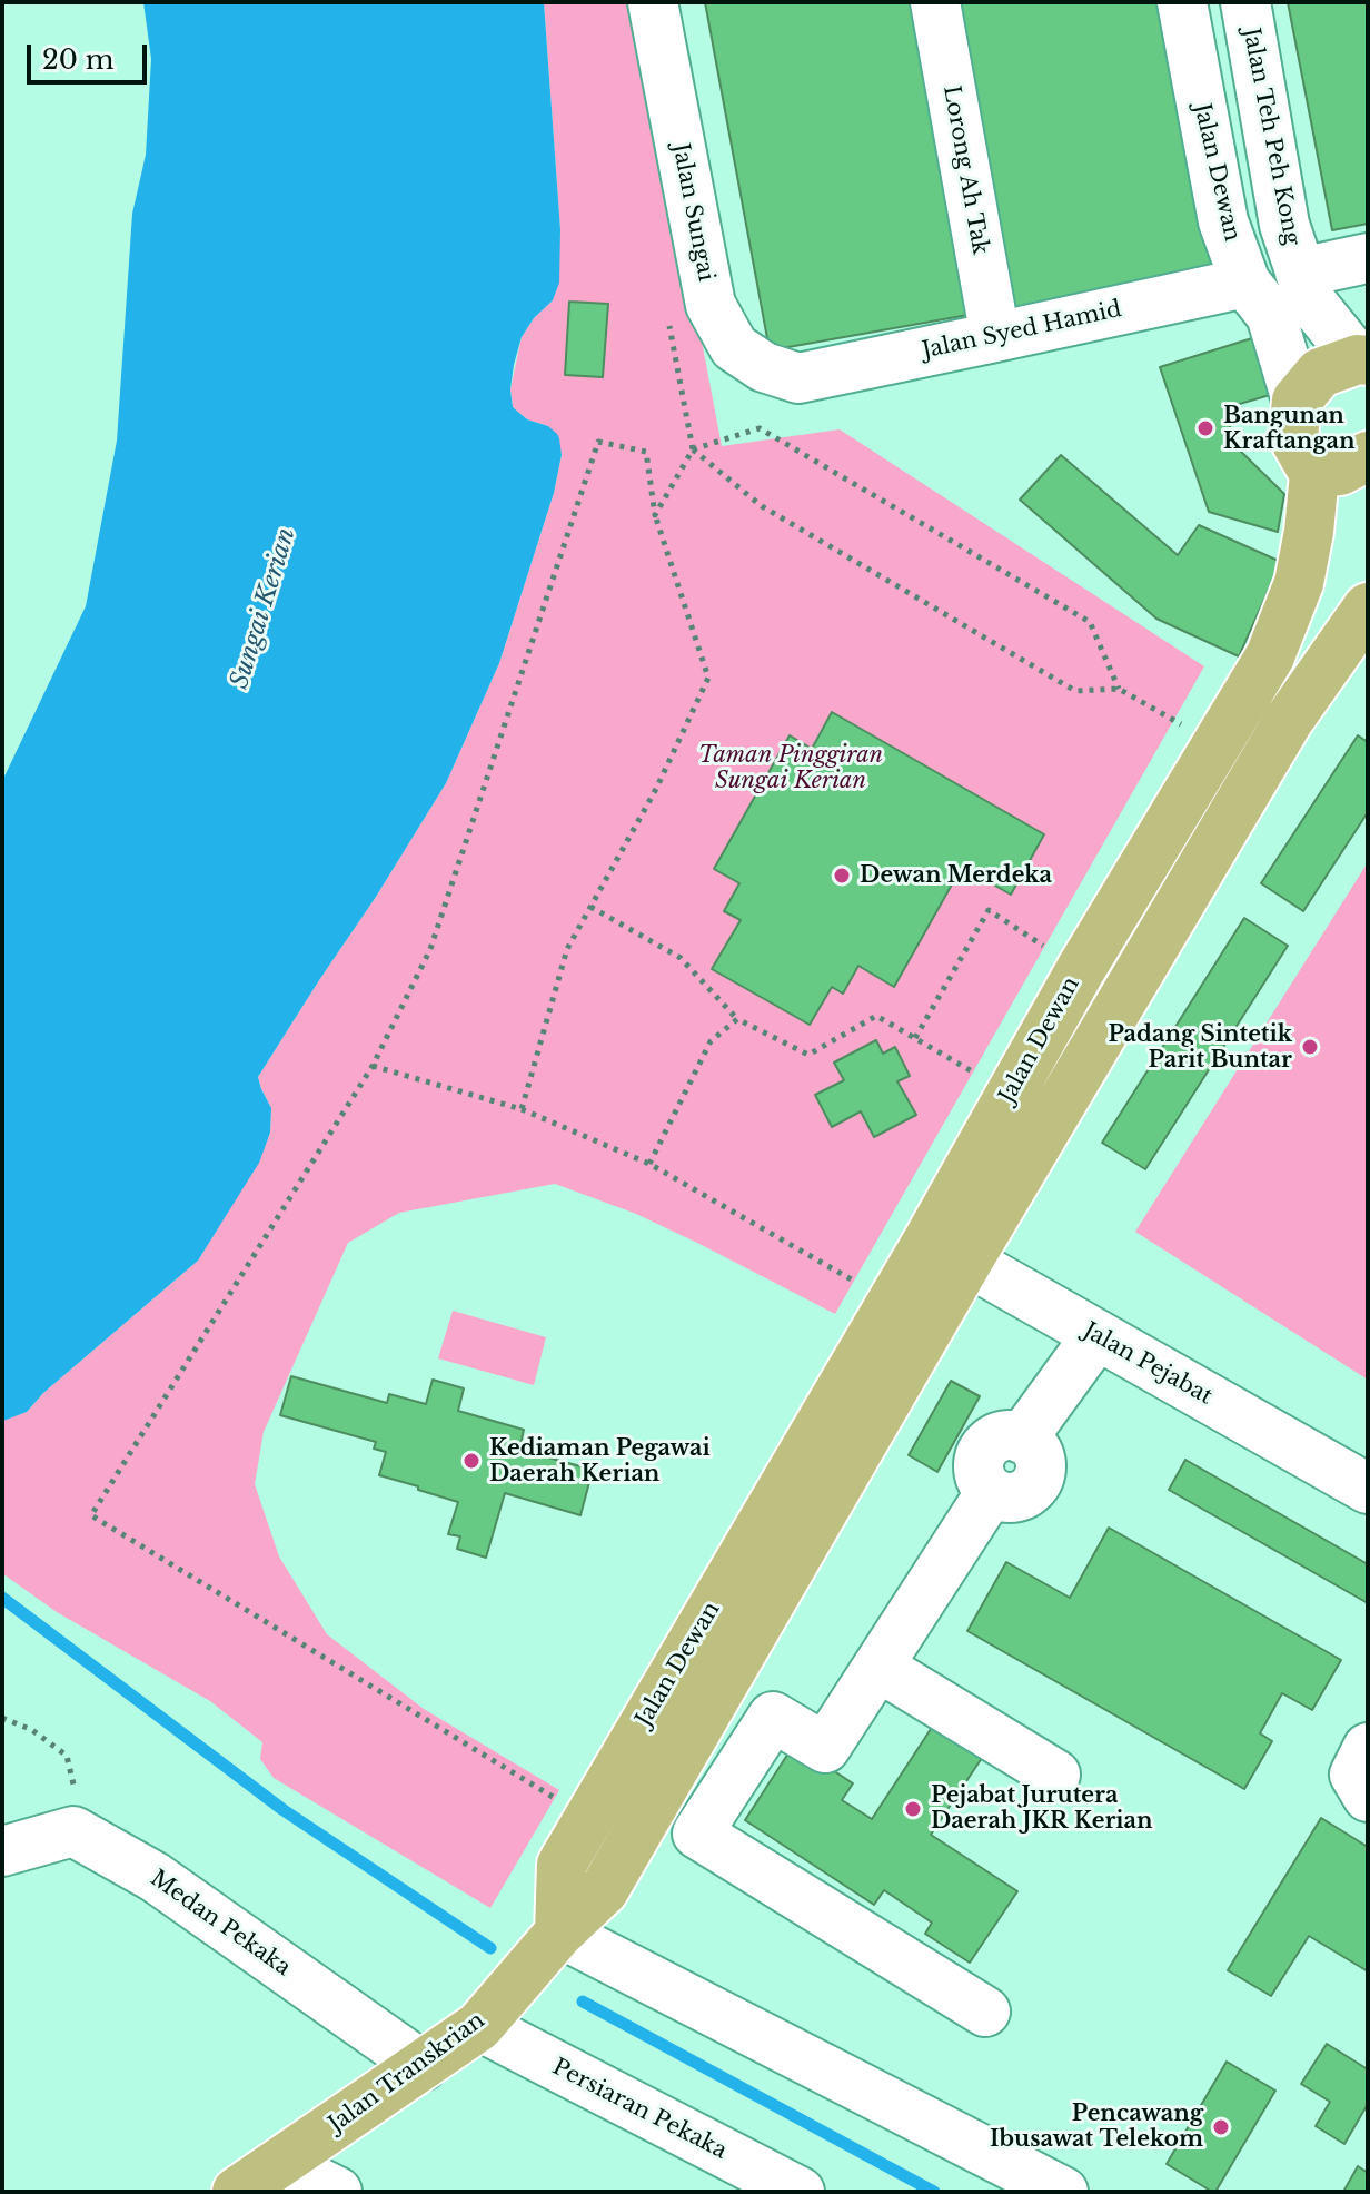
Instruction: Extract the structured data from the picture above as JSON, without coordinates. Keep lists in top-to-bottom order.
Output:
{
  "streets": {
    "main road": ["Jalan Dewan", "Jalan Transkrian"],
    "street": [
      "Jalan Teh Peh Kong",
      "Lorong Ah Tak",
      "Jalan Sungai",
      "Jalan Syed Hamid",
      "Jalan Pejabat",
      "Medan Pekaka",
      "Persiaran Pekaka"
    ]
  },
  "crossings": [
    ["Lorong Ah Tak", "Jalan Syed Hamid"],
    ["Jalan Dewan", "Jalan Syed Hamid"],
    ["Jalan Dewan", "Jalan Pejabat"],
    ["Jalan Dewan", "Jalan Transkrian"],
    ["Jalan Sungai", "Jalan Syed Hamid"],
    ["Medan Pekaka", "Jalan Transkrian"],
    ["Jalan Transkrian", "Persiaran Pekaka"]
  ],
  "water": ["Sungai Kerian"],
  "parks": ["Taman Pinggiran Sungai Kerian"],
  "places": [
    "Bangunan Kraftangan",
    "Dewan Merdeka",
    "Padang Sintetik Parit Buntar",
    "Kediaman Pegawai Daerah Kerian",
    "Pejabat Jurutera Daerah JKR Kerian",
    "Pencawang Ibusawat Telekom"
  ],
  "scale_bar": "20 m"
}
